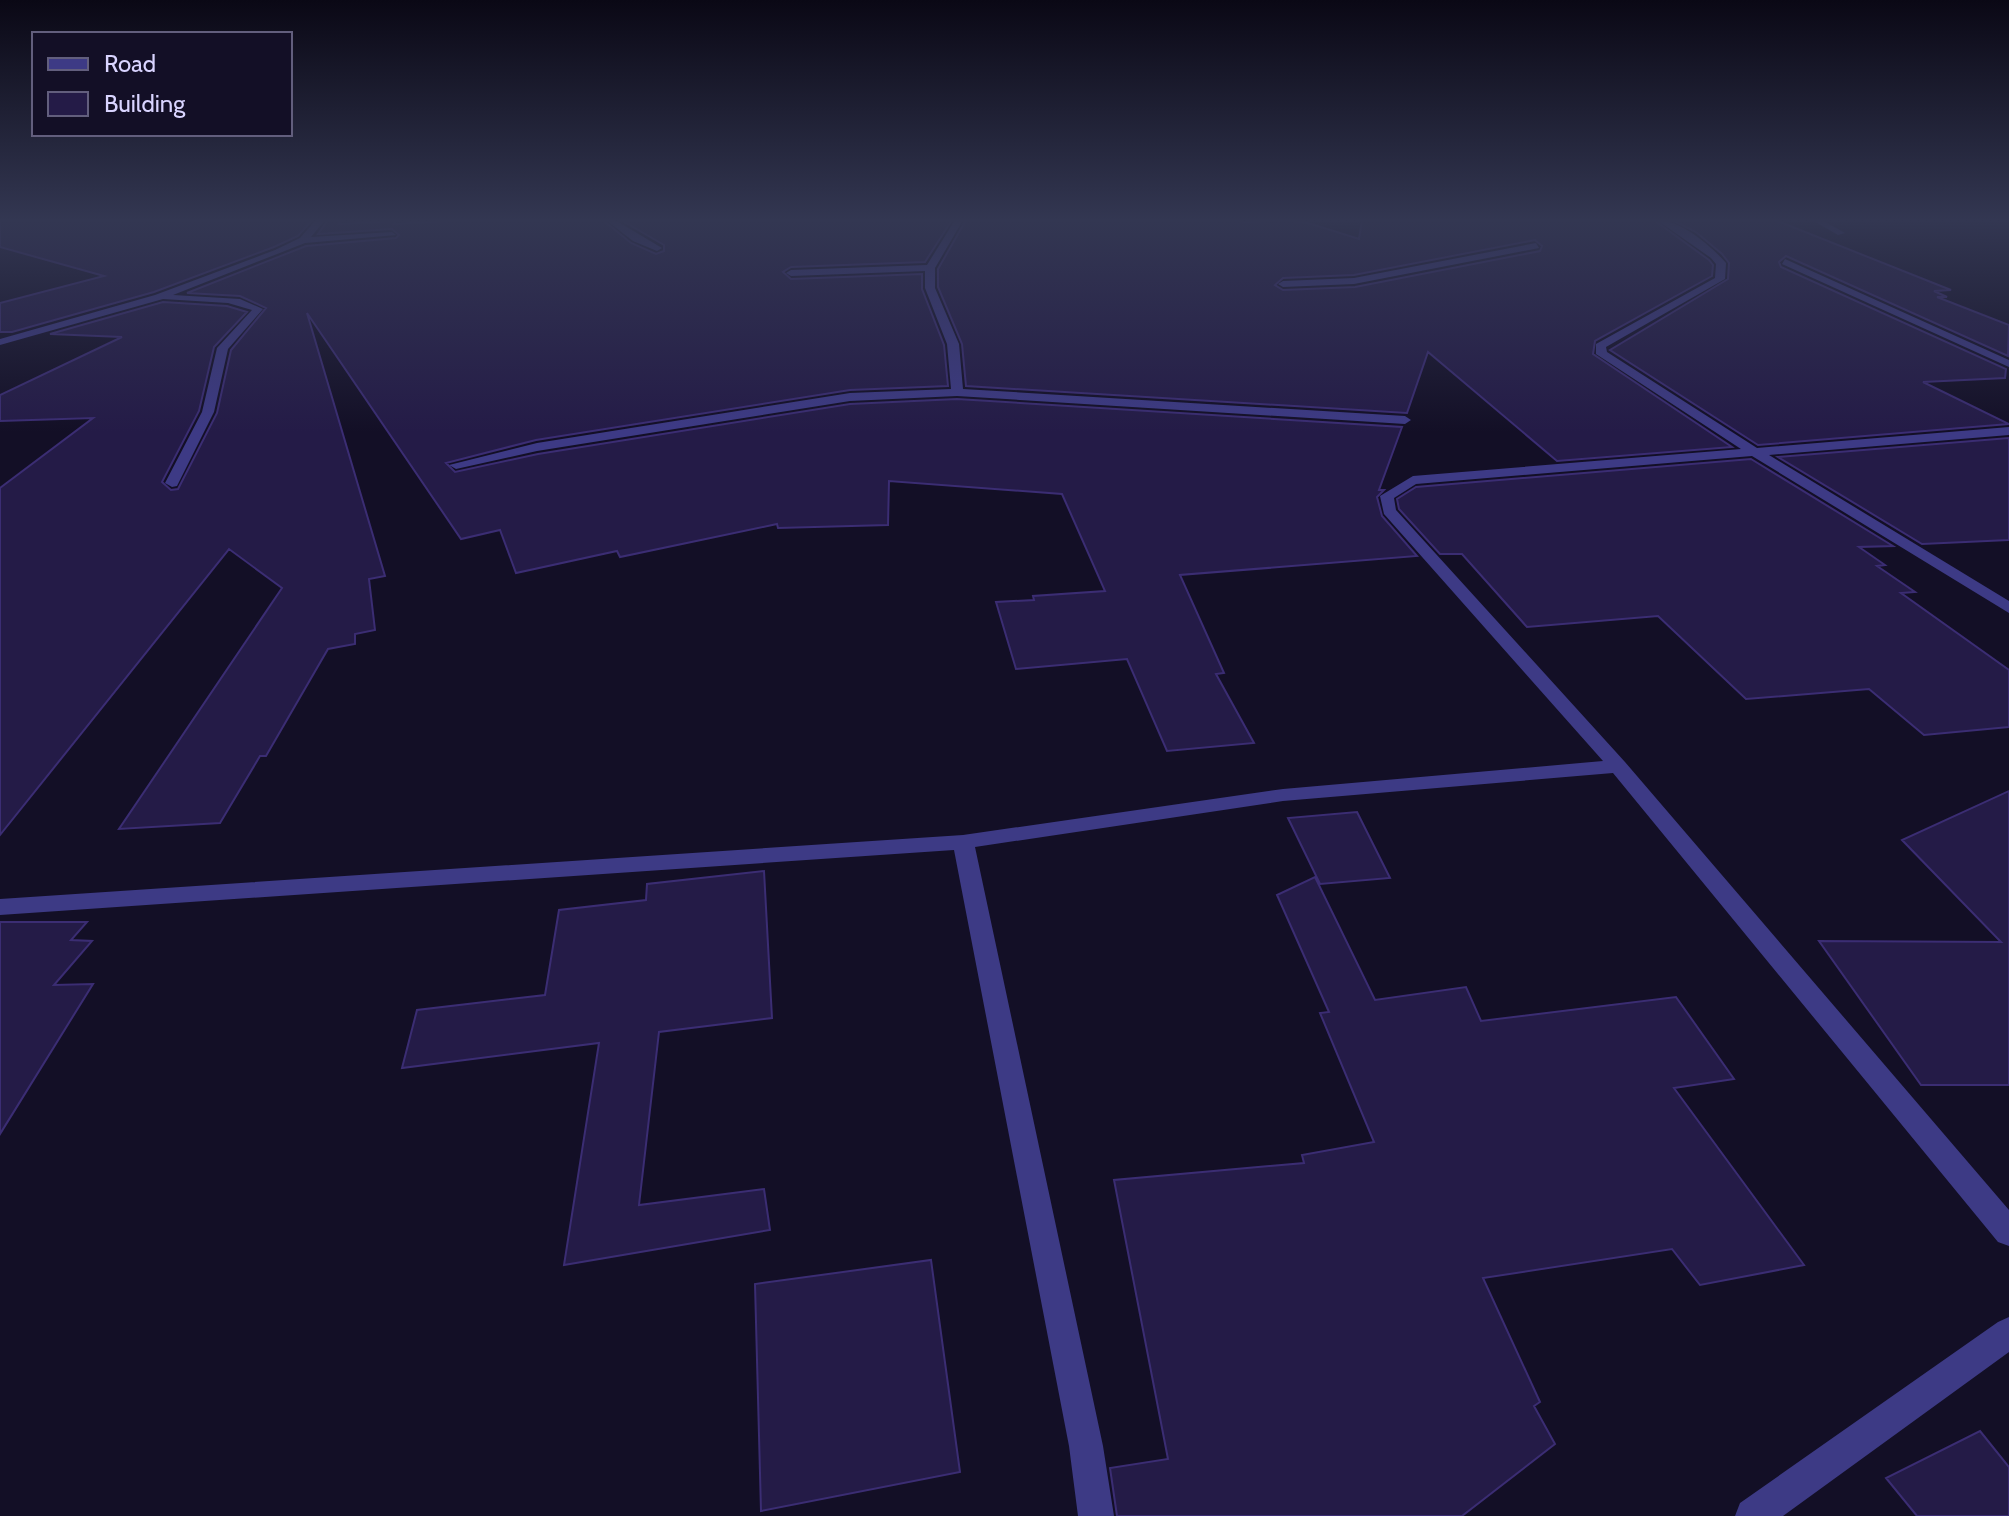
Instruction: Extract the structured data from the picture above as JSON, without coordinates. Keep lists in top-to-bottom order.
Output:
{
  "legend": ["Road", "Building"]
}
